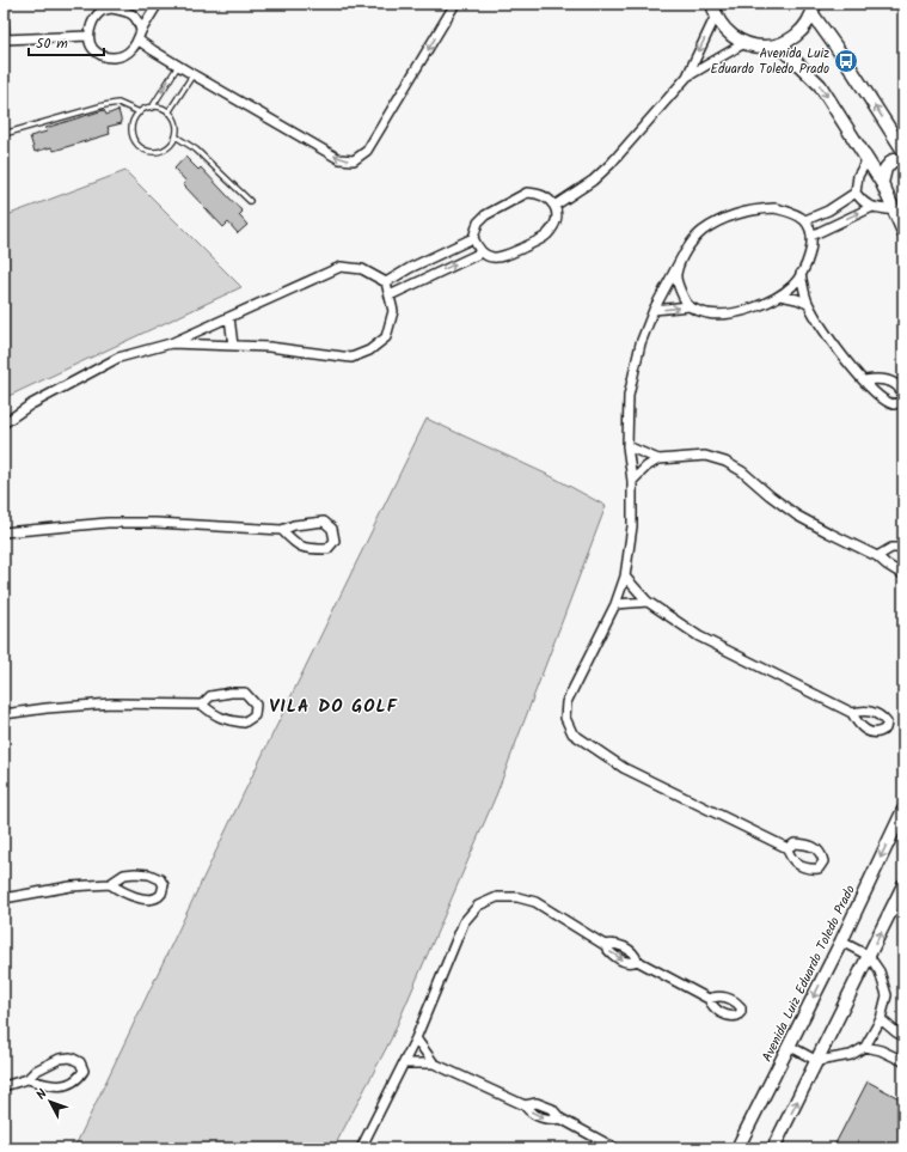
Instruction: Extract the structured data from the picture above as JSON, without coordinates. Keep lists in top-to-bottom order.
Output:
{
  "streets": {
    "main road": ["Avenida Luiz Eduardo Toledo Prado"]
  },
  "districts": ["VILA DO GOLF"],
  "places": {
    "bus stop": ["Avenida Luiz Eduardo Toledo Prado"]
  },
  "scale_bar": "50 m",
  "north": "top left"
}
